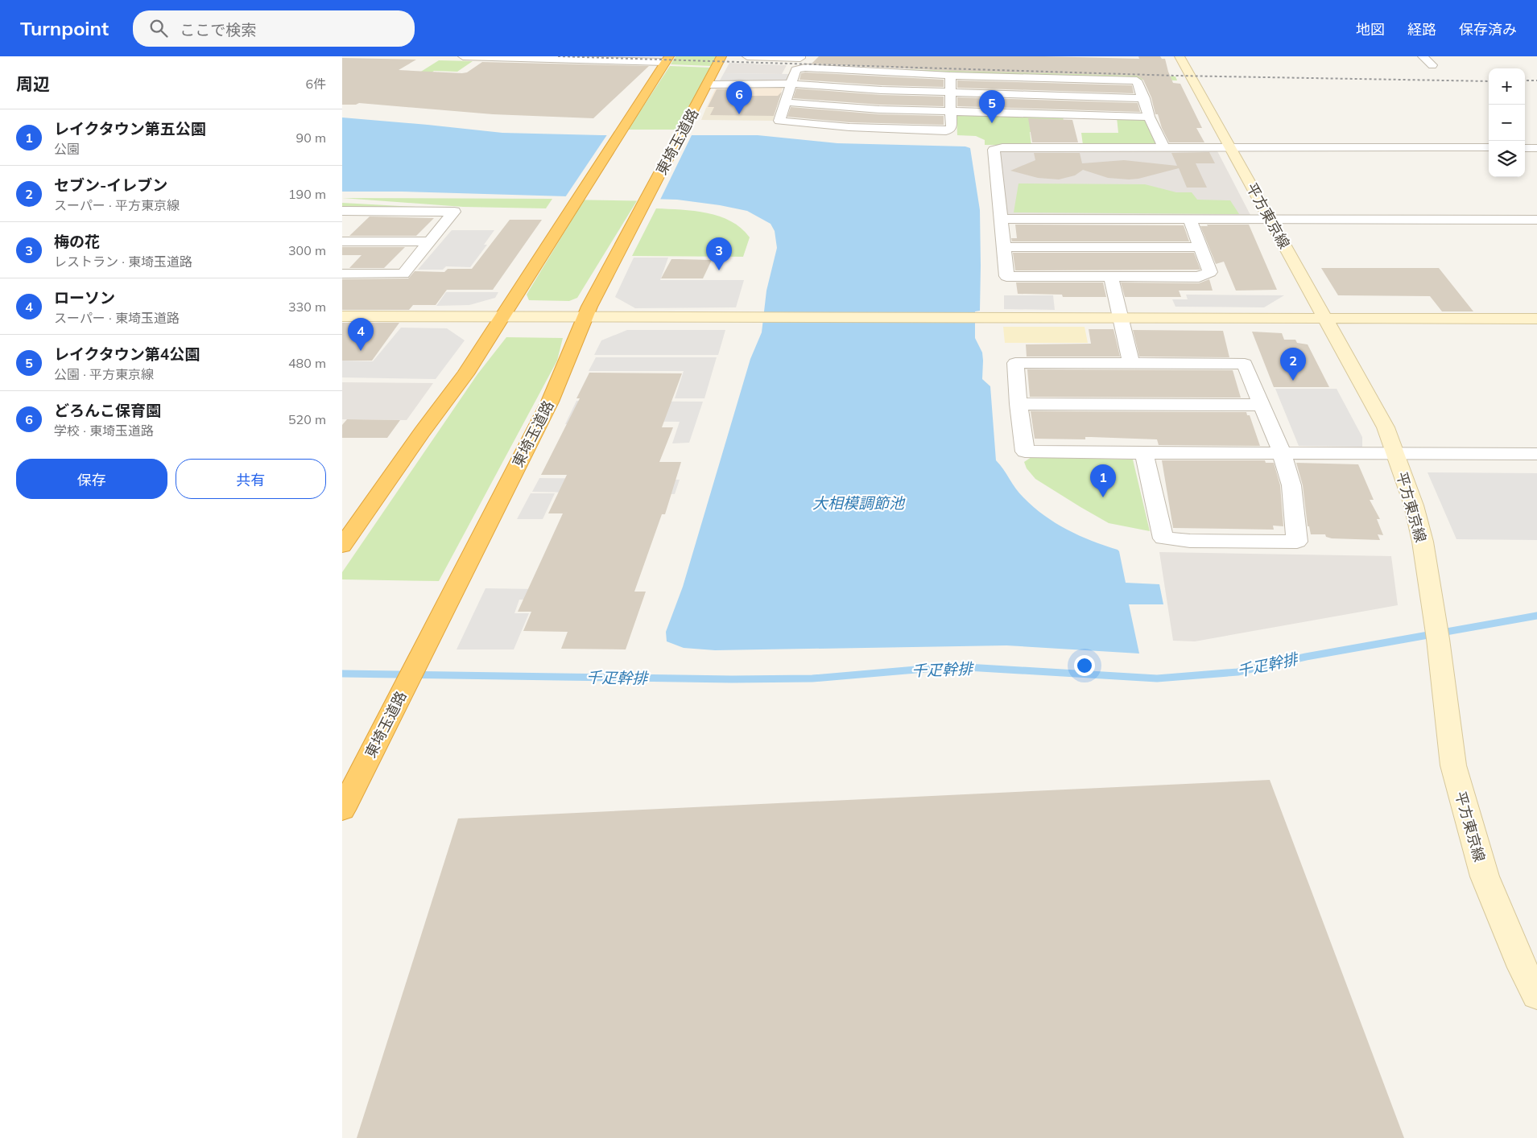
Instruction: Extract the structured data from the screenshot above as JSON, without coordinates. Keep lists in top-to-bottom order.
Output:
{
  "streets": {
    "highway": ["東埼玉道路"],
    "main road": ["平方東京線"]
  },
  "water": ["大相模調節池", "千疋幹排"],
  "page": {
    "header": "Turnpoint",
    "search": "ここで検索",
    "nav": ["地図", "経路", "保存済み"],
    "heading": ["周辺", "6件"],
    "map_buttons": ["+", "−"],
    "pins": [
      "6",
      "5",
      "3",
      "4",
      "2",
      "1"
    ],
    "list": [
      {
        "mark": "1",
        "name": "レイクタウン第五公園",
        "note": "公園",
        "value": "90 m"
      },
      {
        "mark": "2",
        "name": "セブン-イレブン",
        "note": "スーパー · 平方東京線",
        "value": "190 m"
      },
      {
        "mark": "3",
        "name": "梅の花",
        "note": "レストラン · 東埼玉道路",
        "value": "300 m"
      },
      {
        "mark": "4",
        "name": "ローソン",
        "note": "スーパー · 東埼玉道路",
        "value": "330 m"
      },
      {
        "mark": "5",
        "name": "レイクタウン第4公園",
        "note": "公園 · 平方東京線",
        "value": "480 m"
      },
      {
        "mark": "6",
        "name": "どろんこ保育園",
        "note": "学校 · 東埼玉道路",
        "value": "520 m"
      }
    ],
    "buttons": ["保存", "共有"]
  }
}
